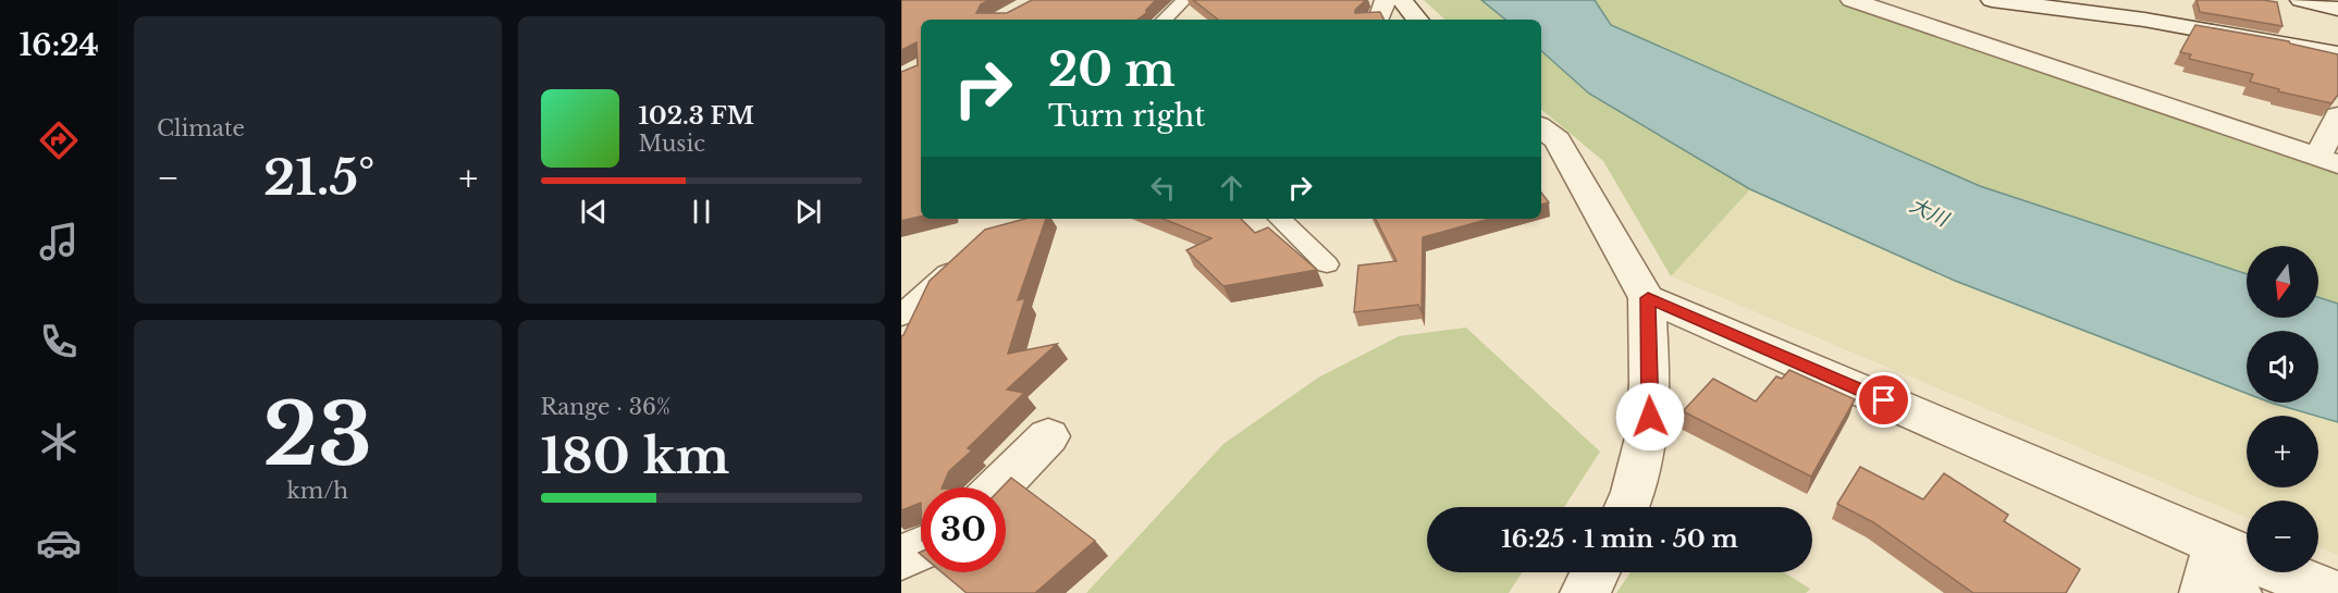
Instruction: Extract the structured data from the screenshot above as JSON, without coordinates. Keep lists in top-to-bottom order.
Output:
{
  "water": ["大川"],
  "north": "bottom",
  "page": {
    "tabs": "16:24",
    "tile": [
      "Climate",
      ["23", "km/h"],
      ["Range · 36%", "180 km"]
    ],
    "turn": ["20 m", "Turn right"],
    "song": ["102.3 FM", "Music"],
    "heat": ["−", "21.5°", "+"],
    "map_buttons": ["+", "−"],
    "limit": "30",
    "trip": "16:25 · 1 min · 50 m"
  }
}
